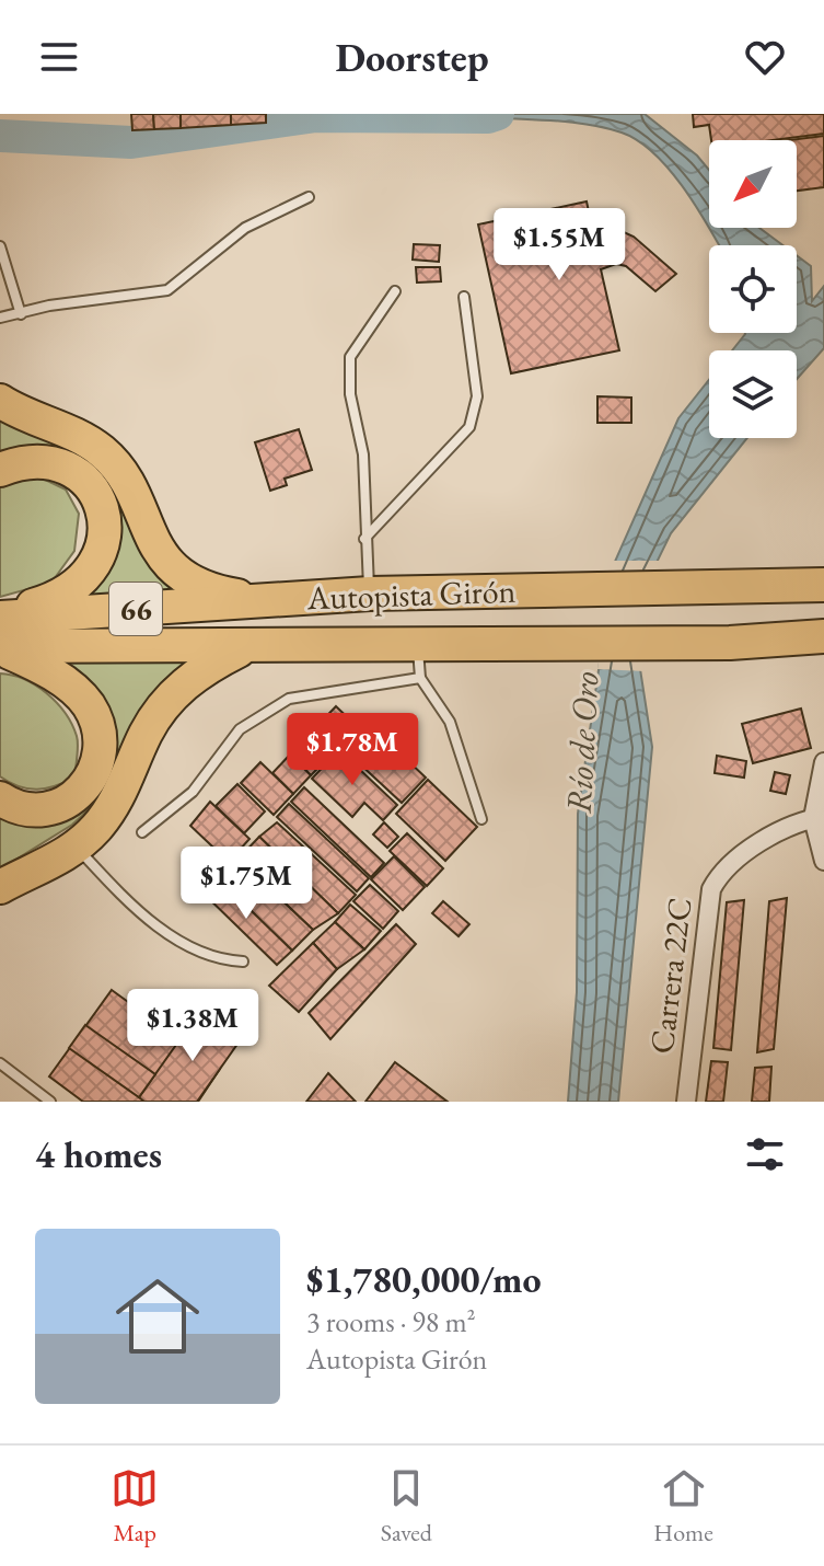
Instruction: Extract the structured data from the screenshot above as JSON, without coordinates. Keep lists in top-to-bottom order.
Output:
{
  "streets": {
    "highway": ["Autopista Girón", "66"],
    "street": ["Carrera 22C"]
  },
  "water": ["Río de Oro"],
  "north": "bottom left",
  "page": {
    "header": "Doorstep",
    "price": [
      "$1.55M",
      "$1.78M",
      "$1.75M",
      "$1.38M"
    ],
    "heading": "4 homes",
    "list": [
      {
        "name": "$1,780,000/mo",
        "note": "3 rooms · 98 m² · Autopista Girón"
      }
    ],
    "tabs": ["Map", "Saved", "Home"]
  }
}
